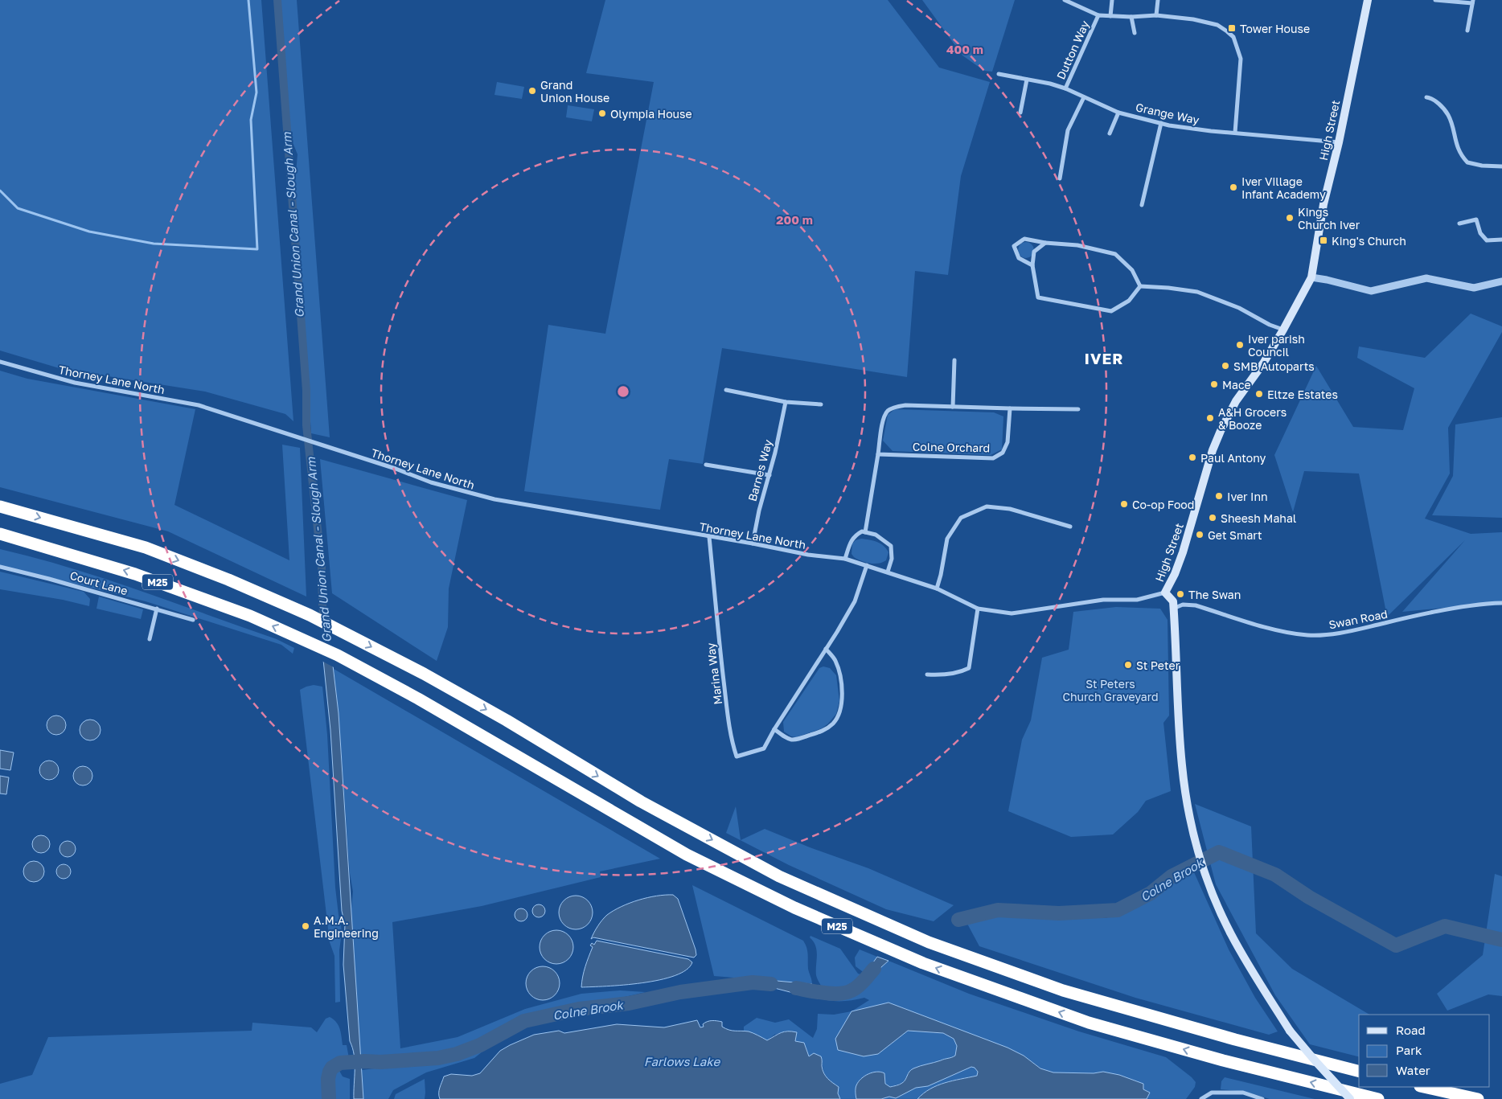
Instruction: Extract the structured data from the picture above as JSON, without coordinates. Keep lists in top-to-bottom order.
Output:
{
  "streets": {
    "highway": ["M25"],
    "main road": ["High Street"],
    "street": [
      "Dutton Way",
      "Grange Way",
      "Thorney Lane North",
      "Colne Orchard",
      "Barnes Way",
      "Court Lane",
      "Swan Road",
      "Marina Way"
    ]
  },
  "crossings": [
    ["Dutton Way", "Grange Way"],
    ["Grange Way", "High Street"],
    ["High Street", "Thorney Lane North"],
    ["Thorney Lane North", "Barnes Way"],
    ["Thorney Lane North", "Marina Way"]
  ],
  "districts": ["IVER"],
  "water": ["Grand Union Canal - Slough Arm", "Colne Brook", "Farlows Lake"],
  "parks": ["St Peters Church Graveyard"],
  "places": {
    "transit": ["Tower House", "King's Church"],
    "other": [
      "Grand Union House",
      "Olympia House",
      "Iver Village Infant Academy",
      "Kings Church Iver",
      "Iver parish Council",
      "SMB Autoparts",
      "Mace",
      "Eltze Estates",
      "A&H Grocers & Booze",
      "Paul Antony",
      "Iver Inn",
      "Co-op Food",
      "Sheesh Mahal",
      "Get Smart",
      "The Swan",
      "St Peter",
      "A.M.A. Engineering"
    ]
  },
  "legend": ["Road", "Park", "Water"],
  "rings": ["400 m", "200 m"]
}
